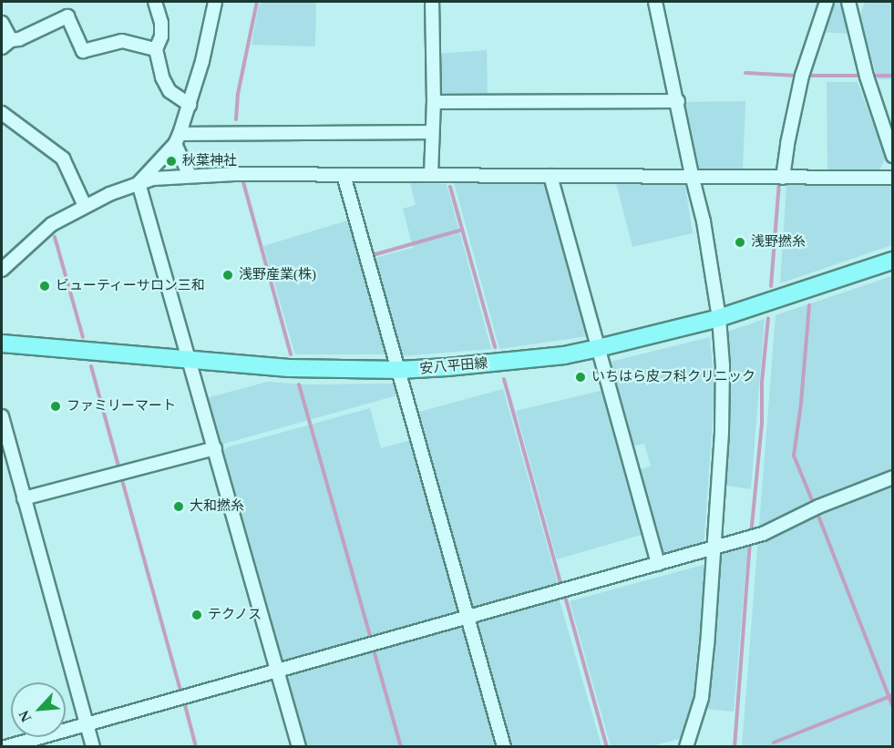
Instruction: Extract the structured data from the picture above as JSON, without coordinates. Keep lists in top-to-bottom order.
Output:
{
  "streets": {
    "main road": ["安八平田線"]
  },
  "places": [
    "秋葉神社",
    "浅野撚糸",
    "浅野産業(株)",
    "ビューティーサロン三和",
    "いちはら皮フ科クリニック",
    "ファミリーマート",
    "大和撚糸",
    "テクノス"
  ],
  "north": "bottom left"
}
